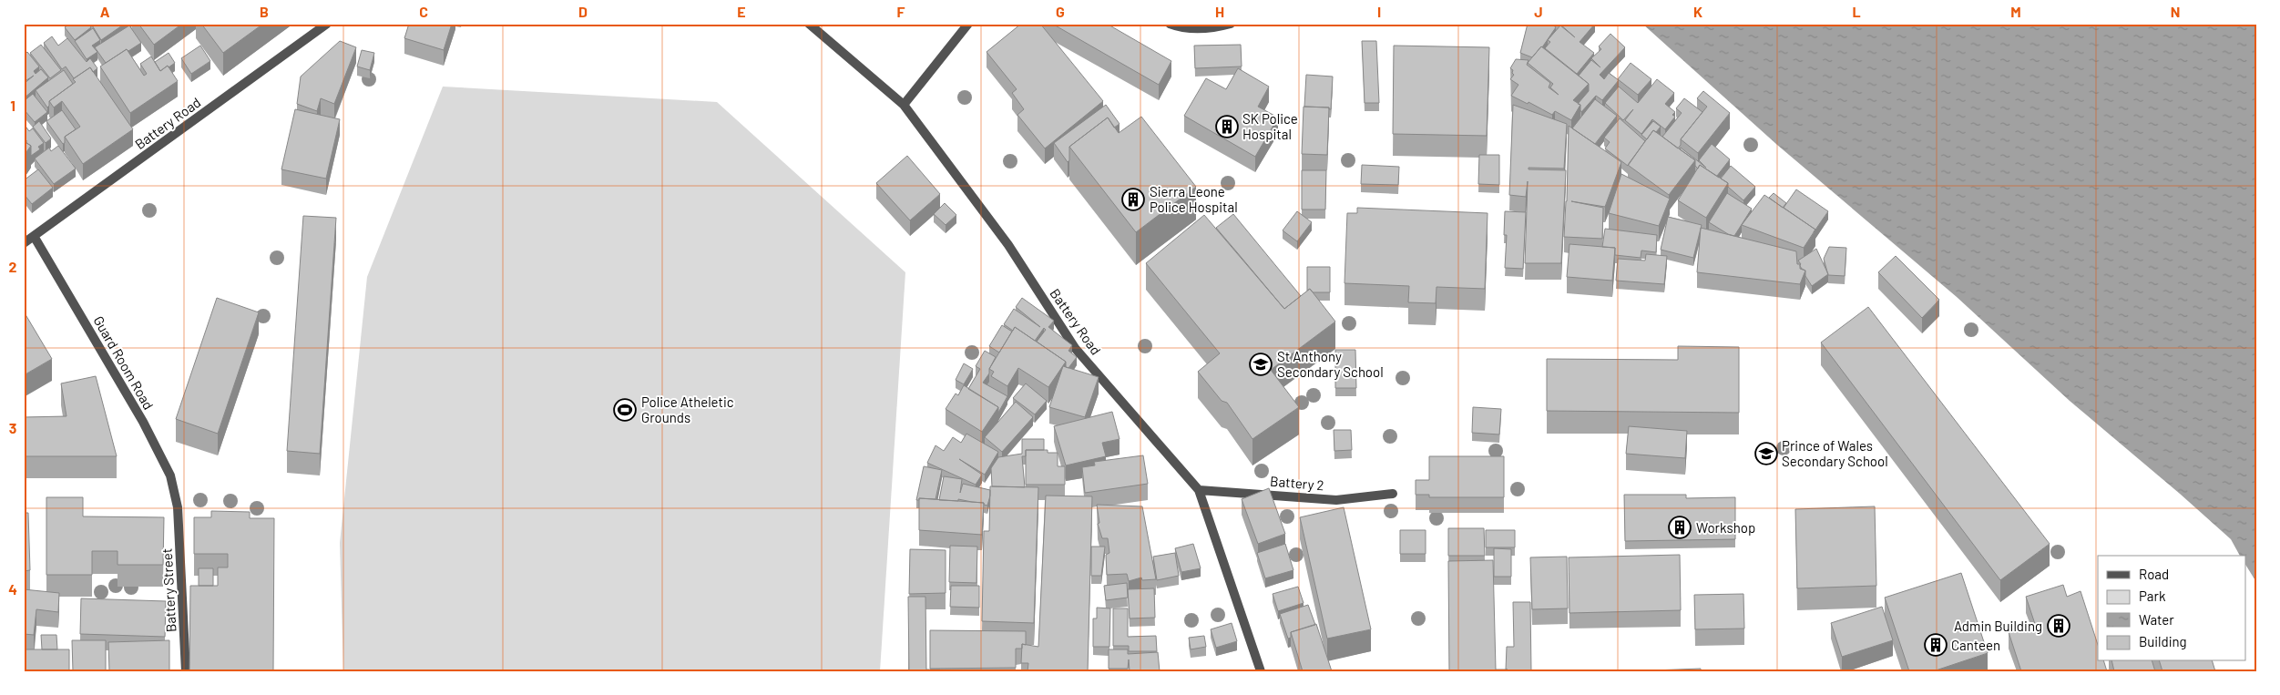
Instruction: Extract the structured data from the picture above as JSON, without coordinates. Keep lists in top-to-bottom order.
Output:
{
  "streets": {
    "street": [
      "Battery Road",
      "Guard Room Road",
      "Battery 2",
      "Battery Street"
    ]
  },
  "crossings": [
    ["Battery Road", "Guard Room Road"],
    ["Battery Road", "Battery 2"],
    ["Guard Room Road", "Battery Street"]
  ],
  "places": {
    "building": [
      "SK Police Hospital",
      "Sierra Leone Police Hospital",
      "Workshop",
      "Admin Building",
      "Canteen"
    ],
    "school or university": ["St Anthony Secondary School", "Prince of Wales Secondary School"],
    "sports": ["Police Atheletic Grounds"]
  },
  "legend": [
    "Road",
    "Park",
    "Water",
    "Building"
  ],
  "grid": {
    "columns": [
      "A",
      "B",
      "C",
      "D",
      "E",
      "F",
      "G",
      "H",
      "I",
      "J",
      "K",
      "L",
      "M",
      "N"
    ],
    "rows": [
      "1",
      "2",
      "3",
      "4"
    ]
  }
}
